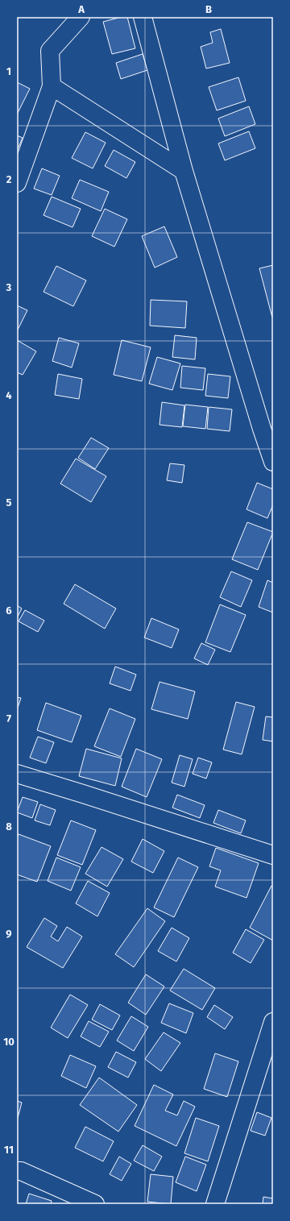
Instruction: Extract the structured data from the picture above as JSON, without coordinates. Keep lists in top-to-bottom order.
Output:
{
  "grid": {
    "columns": ["A", "B"],
    "rows": [
      "1",
      "2",
      "3",
      "4",
      "5",
      "6",
      "7",
      "8",
      "9",
      "10",
      "11"
    ]
  }
}
